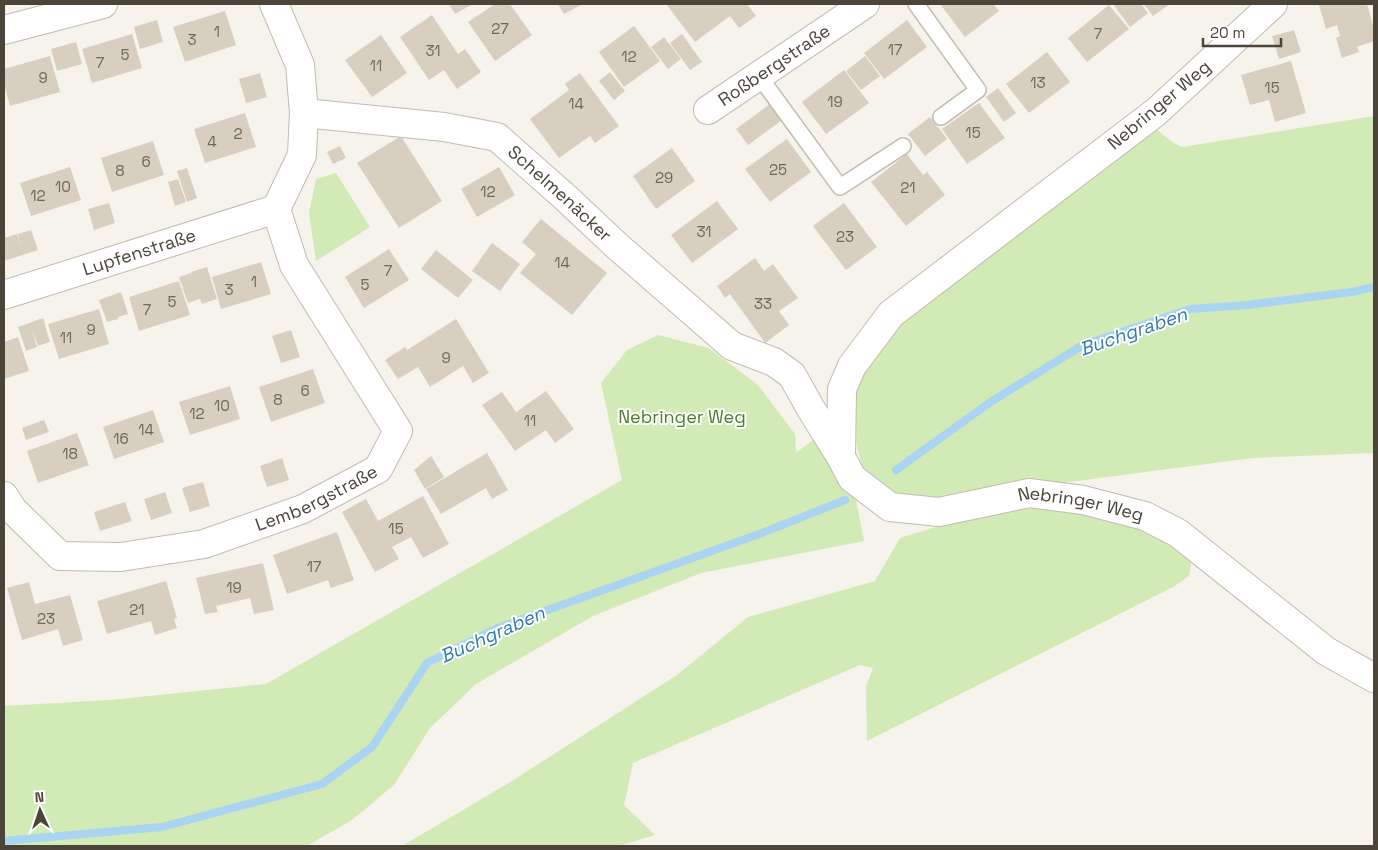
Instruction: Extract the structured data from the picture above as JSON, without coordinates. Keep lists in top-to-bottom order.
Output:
{
  "streets": {
    "street": [
      "Roßbergstraße",
      "Nebringer Weg",
      "Schelmenäcker",
      "Lupfenstraße",
      "Lembergstraße"
    ]
  },
  "crossings": [
    ["Nebringer Weg", "Schelmenäcker"],
    ["Lupfenstraße", "Lembergstraße"]
  ],
  "water": ["Buchgraben"],
  "parks": ["Nebringer Weg"],
  "house_numbers": [
    "27",
    "1",
    "7",
    "3",
    "17",
    "31",
    "5",
    "12",
    "7",
    "11",
    "9",
    "13",
    "15",
    "19",
    "14",
    "15",
    "2",
    "4",
    "6",
    "25",
    "8",
    "29",
    "10",
    "21",
    "12",
    "12",
    "31",
    "23",
    "14",
    "7",
    "1",
    "5",
    "3",
    "5",
    "33",
    "7",
    "9",
    "11",
    "9",
    "6",
    "8",
    "10",
    "12",
    "11",
    "14",
    "16",
    "18",
    "15",
    "17",
    "19",
    "21",
    "23"
  ],
  "scale_bar": "20 m",
  "north": "top"
}
